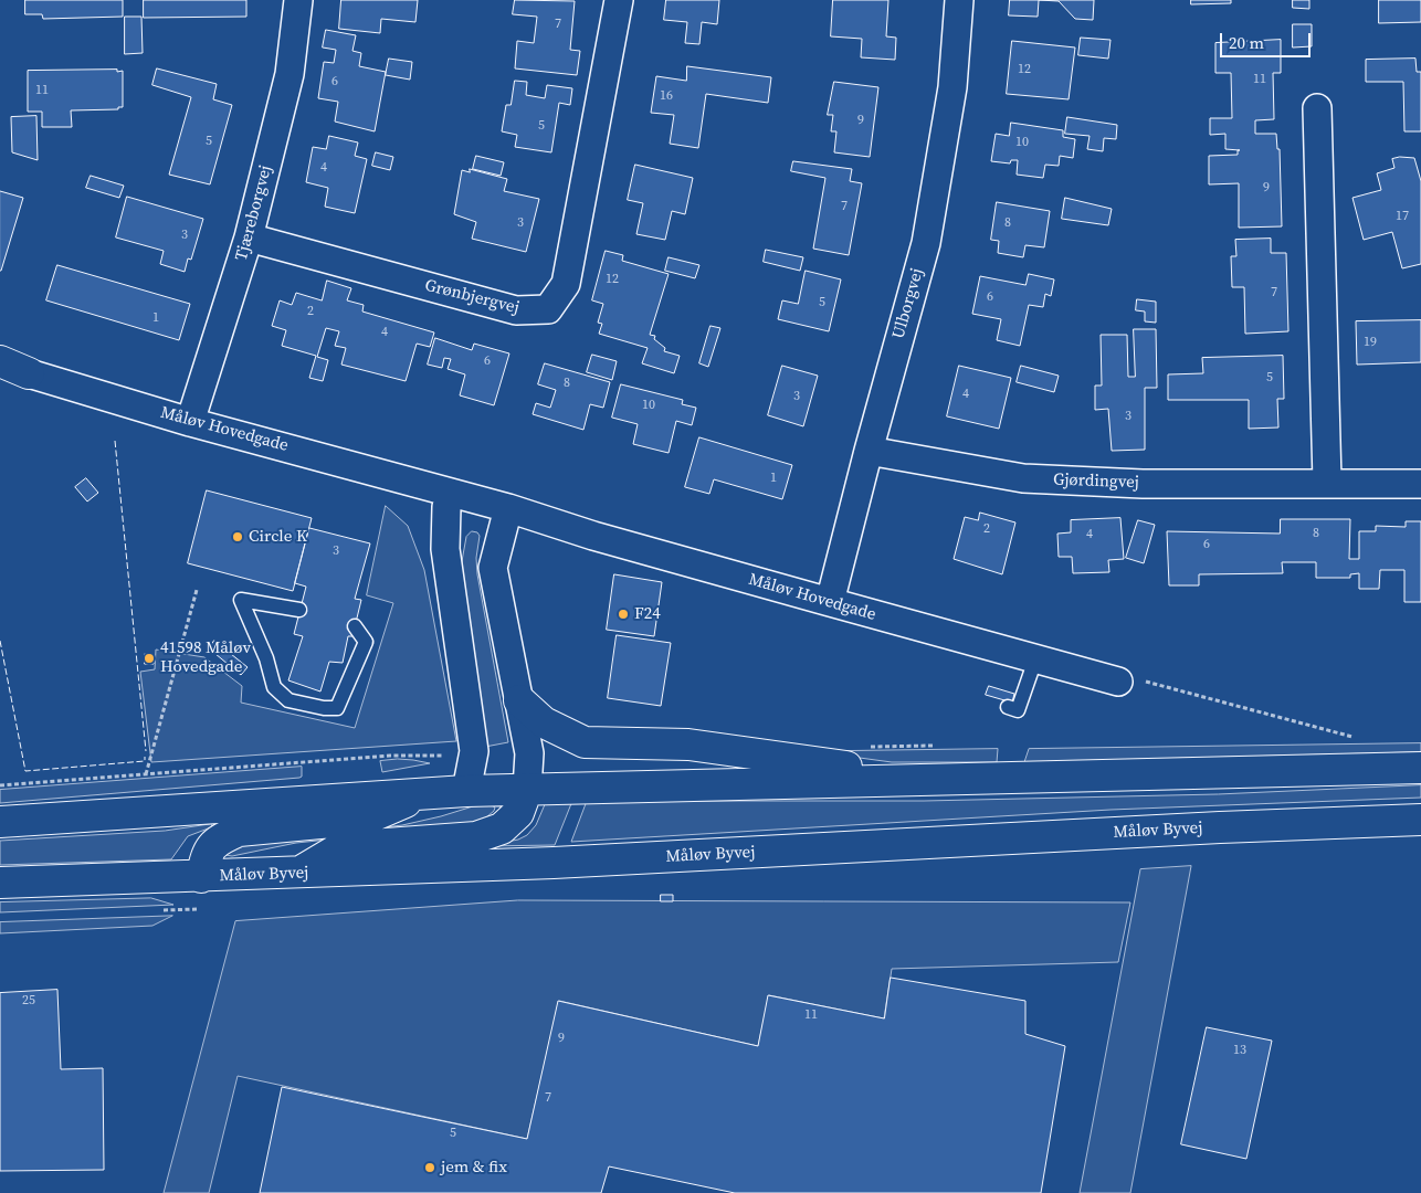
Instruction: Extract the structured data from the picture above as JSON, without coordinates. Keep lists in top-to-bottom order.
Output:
{
  "streets": {
    "main road": ["Måløv Hovedgade", "Måløv Byvej"],
    "street": [
      "Tjæreborgvej",
      "Grønbjergvej",
      "Ulborgvej",
      "Gjørdingvej"
    ]
  },
  "crossings": [
    ["Tjæreborgvej", "Grønbjergvej"],
    ["Tjæreborgvej", "Måløv Hovedgade"],
    ["Ulborgvej", "Måløv Hovedgade"],
    ["Ulborgvej", "Gjørdingvej"]
  ],
  "places": [
    "Circle K",
    "F24",
    "41598 Måløv Hovedgade",
    "jem & fix"
  ],
  "house_numbers": [
    "7",
    "12",
    "11",
    "6",
    "11",
    "16",
    "9",
    "5",
    "5",
    "10",
    "4",
    "9",
    "7",
    "17",
    "3",
    "8",
    "3",
    "12",
    "7",
    "6",
    "5",
    "2",
    "1",
    "4",
    "19",
    "6",
    "5",
    "8",
    "4",
    "3",
    "10",
    "3",
    "1",
    "2",
    "8",
    "4",
    "6",
    "3",
    "25",
    "11",
    "9",
    "13",
    "7",
    "5"
  ],
  "scale_bar": "20 m"
}
